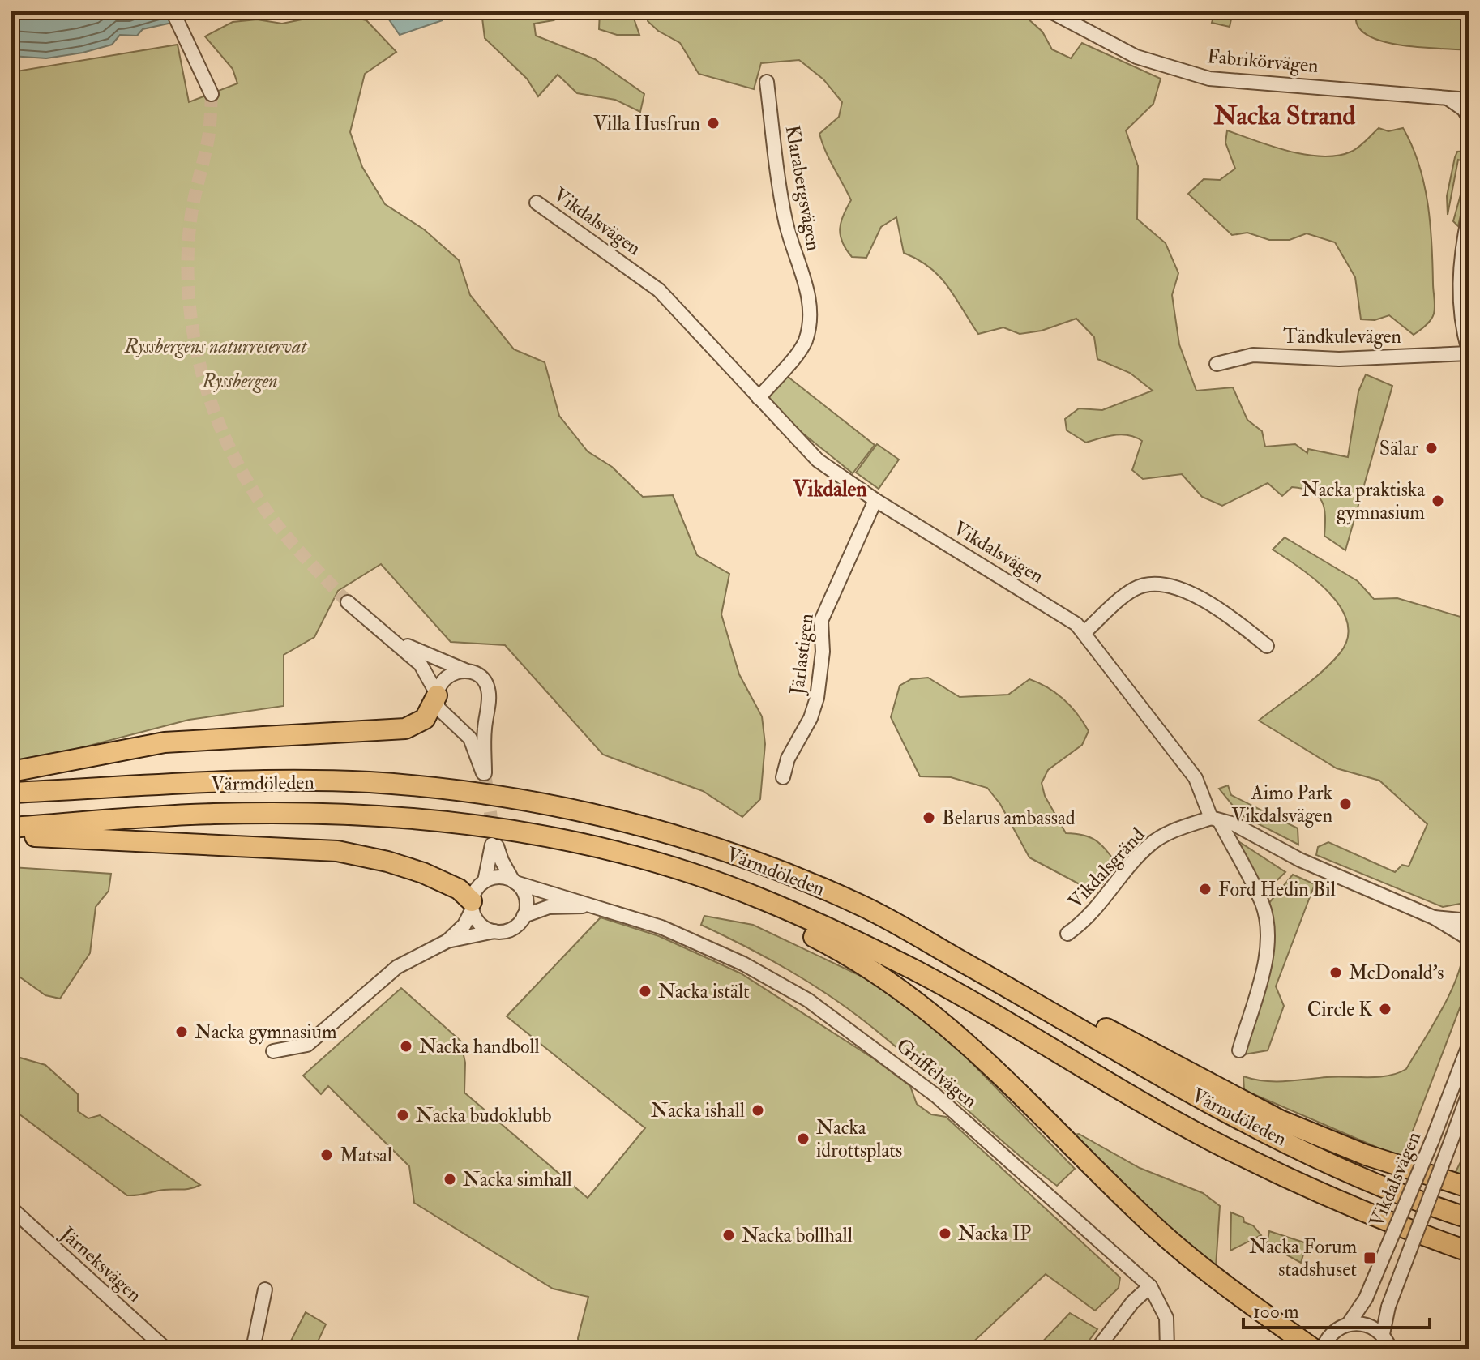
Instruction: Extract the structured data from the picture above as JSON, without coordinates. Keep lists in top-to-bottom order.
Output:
{
  "streets": {
    "highway": ["Värmdöleden"],
    "street": [
      "Fabrikörvägen",
      "Klarabergsvägen",
      "Vikdalsvägen",
      "Tändkulevägen",
      "Järlastigen",
      "Vikdalsgränd",
      "Griffelvägen",
      "Järneksvägen"
    ]
  },
  "crossings": [
    ["Klarabergsvägen", "Vikdalsvägen"],
    ["Vikdalsvägen", "Järlastigen"],
    ["Vikdalsvägen", "Vikdalsgränd"]
  ],
  "districts": ["Nacka Strand", "Vikdalen"],
  "parks": ["Ryssbergens naturreservat", "Ryssbergen"],
  "places": {
    "other": [
      "Villa Husfrun",
      "Sälar",
      "Nacka praktiska gymnasium",
      "Aimo Park Vikdalsvägen",
      "Belarus ambassad",
      "Ford Hedin Bil",
      "McDonald's",
      "Nacka istält",
      "Circle K",
      "Nacka gymnasium",
      "Nacka handboll",
      "Nacka ishall",
      "Nacka budoklubb",
      "Nacka idrottsplats",
      "Matsal",
      "Nacka simhall",
      "Nacka IP",
      "Nacka bollhall"
    ],
    "transit": ["Nacka Forum stadshuset"]
  },
  "scale_bar": "100 m"
}
